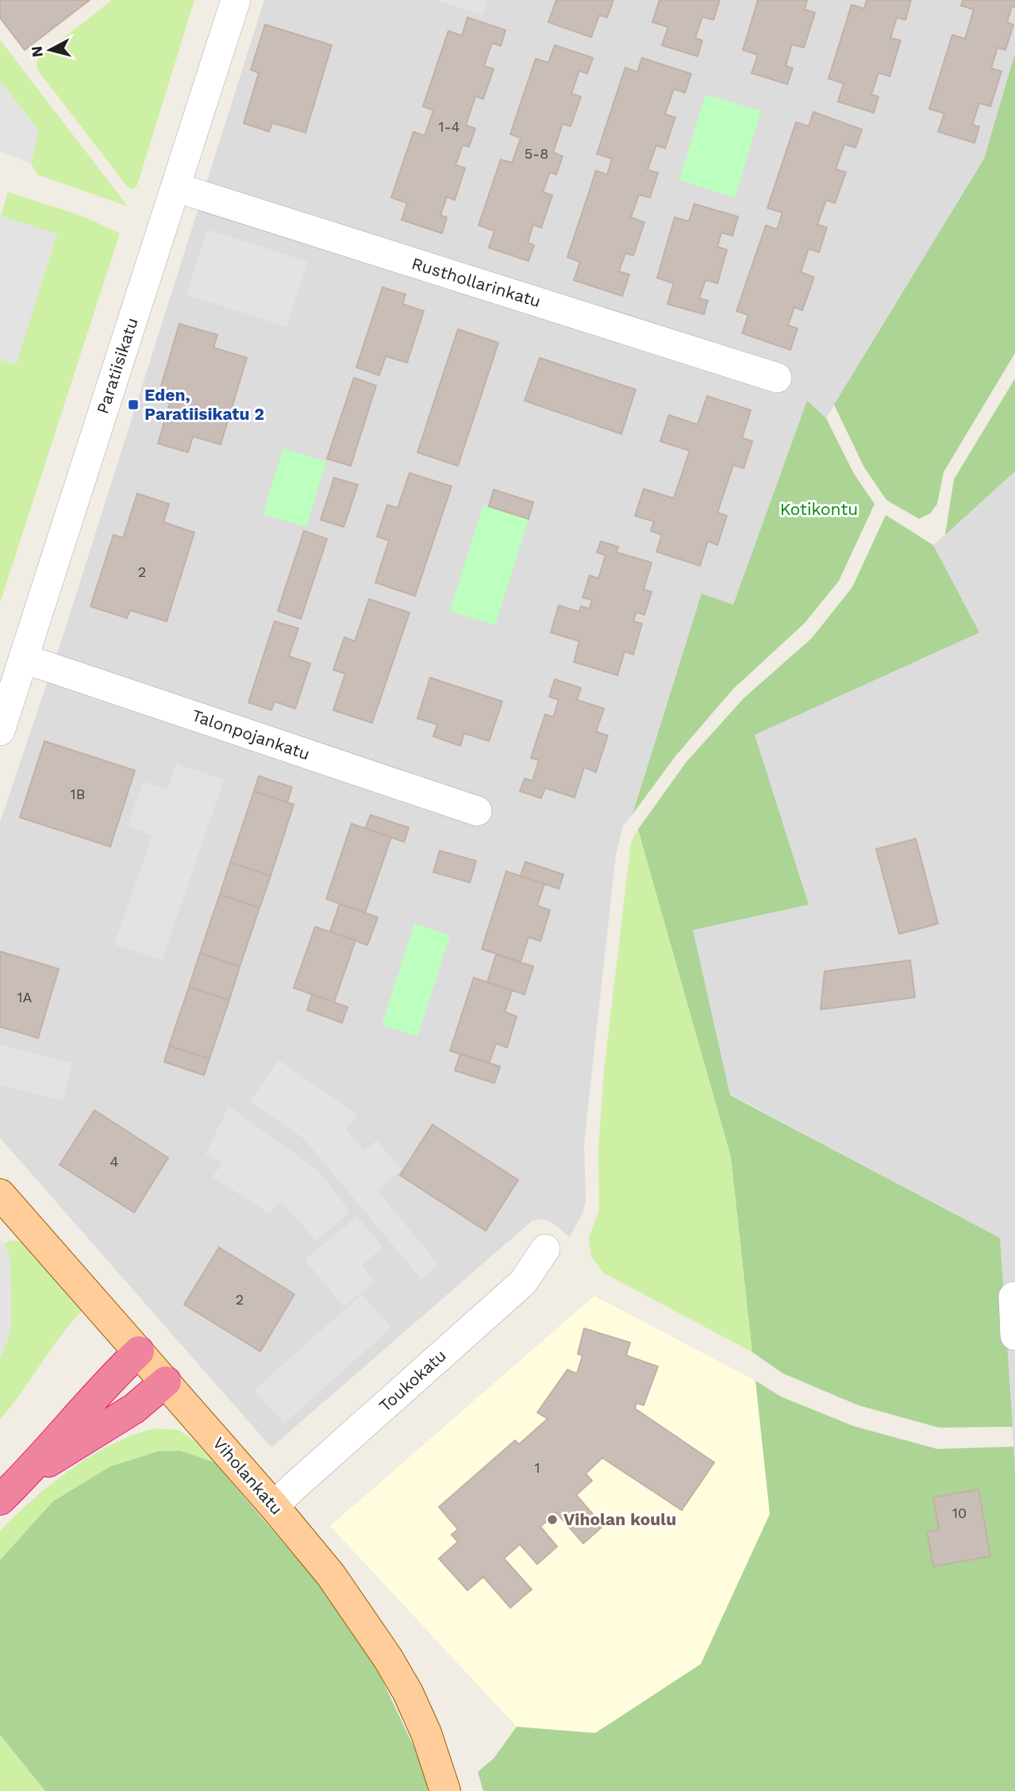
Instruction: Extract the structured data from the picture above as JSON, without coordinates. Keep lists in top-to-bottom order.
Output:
{
  "streets": {
    "main road": ["Viholankatu"],
    "street": [
      "Rusthollarinkatu",
      "Paratiisikatu",
      "Talonpojankatu",
      "Toukokatu"
    ]
  },
  "crossings": [
    ["Rusthollarinkatu", "Paratiisikatu"],
    ["Paratiisikatu", "Talonpojankatu"],
    ["Toukokatu", "Viholankatu"]
  ],
  "parks": ["Kotikontu"],
  "places": {
    "transit": ["Eden, Paratiisikatu 2"],
    "other": ["Viholan koulu"]
  },
  "house_numbers": [
    "1-4",
    "5-8",
    "2",
    "1B",
    "1A",
    "4",
    "2",
    "1",
    "10"
  ],
  "north": "left"
}
